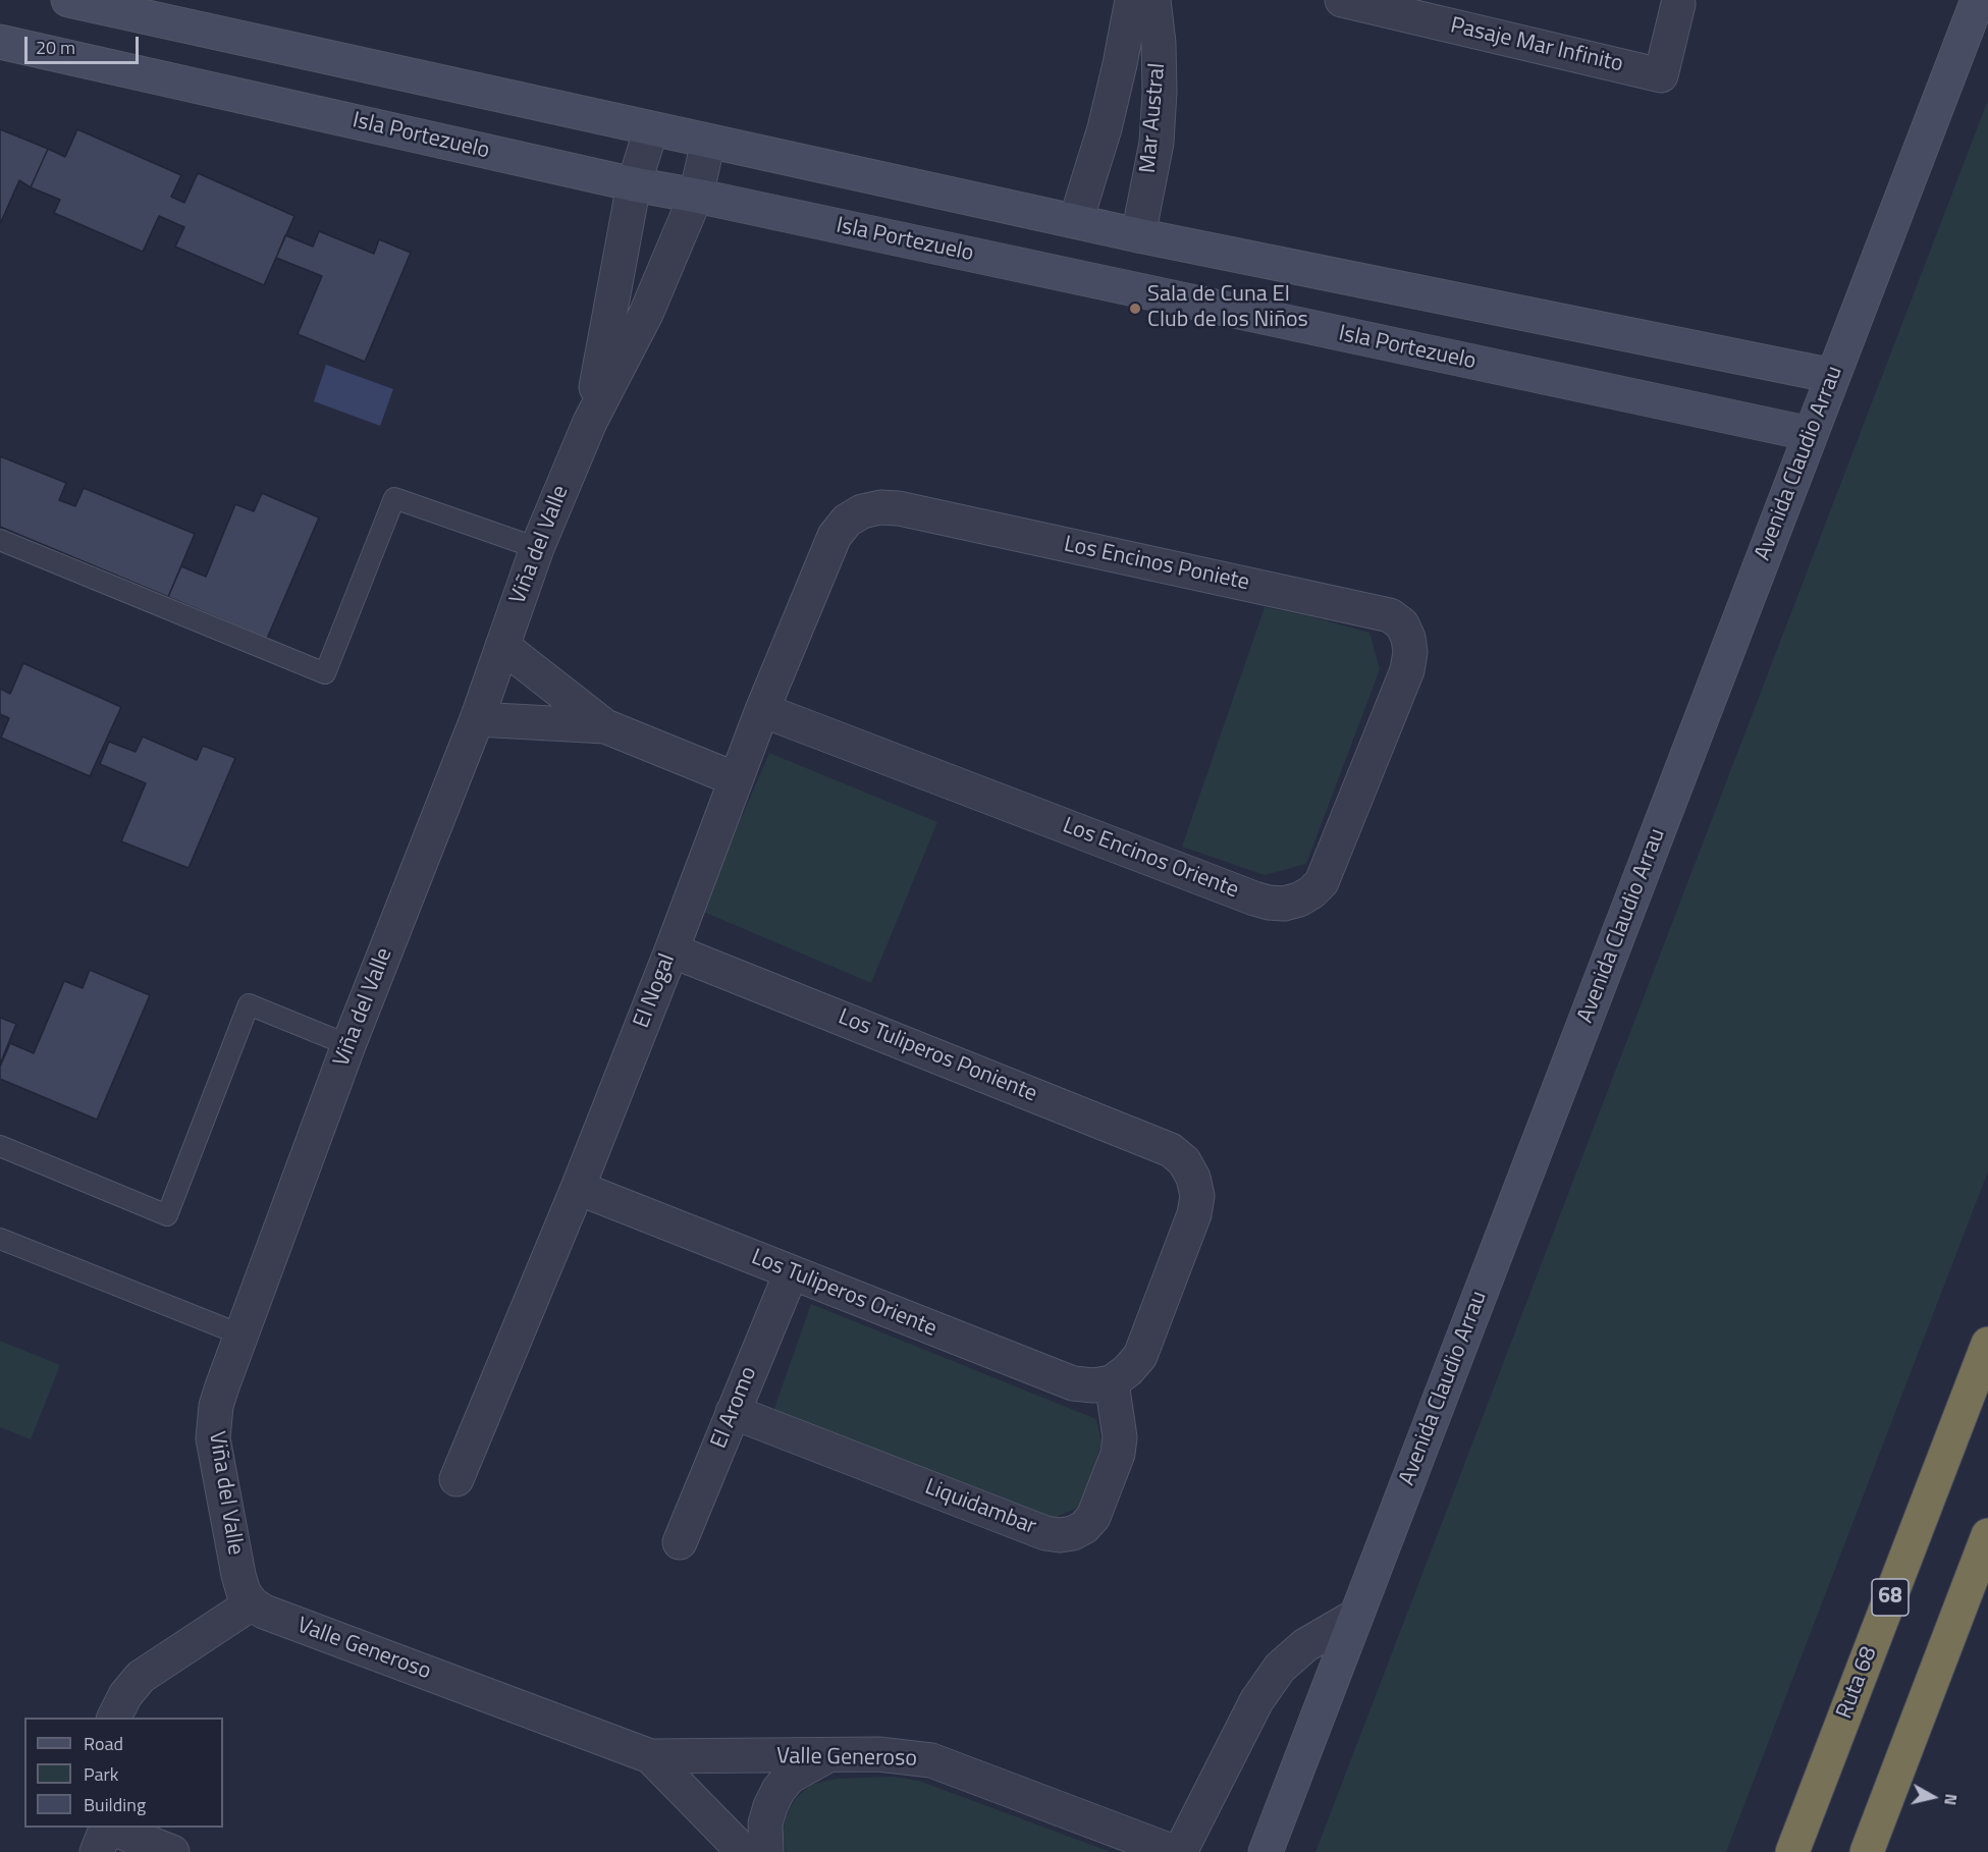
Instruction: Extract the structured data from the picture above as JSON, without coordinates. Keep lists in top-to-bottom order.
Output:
{
  "streets": {
    "highway": ["68", "Ruta 68"],
    "street": [
      "Pasaje Mar Infinito",
      "Mar Austral",
      "Isla Portezuelo",
      "Avenida Claudio Arrau",
      "Viña del Valle",
      "Los Encinos Poniete",
      "Los Encinos Oriente",
      "El Nogal",
      "Los Tuliperos Poniente",
      "Los Tuliperos Oriente",
      "El Aromo",
      "Liquidambar",
      "Valle Generoso"
    ]
  },
  "crossings": [
    ["Isla Portezuelo", "Avenida Claudio Arrau"],
    ["Isla Portezuelo", "Viña del Valle"],
    ["Viña del Valle", "Valle Generoso"],
    ["Los Encinos Poniete", "Los Encinos Oriente"],
    ["Los Encinos Poniete", "El Nogal"],
    ["Los Encinos Oriente", "El Nogal"],
    ["El Nogal", "Los Tuliperos Poniente"],
    ["El Nogal", "Los Tuliperos Oriente"],
    ["Los Tuliperos Poniente", "Los Tuliperos Oriente"],
    ["Los Tuliperos Poniente", "Liquidambar"],
    ["Los Tuliperos Oriente", "El Aromo"],
    ["Los Tuliperos Oriente", "Liquidambar"],
    ["El Aromo", "Liquidambar"]
  ],
  "places": ["Sala de Cuna El Club de los Niños"],
  "legend": ["Road", "Park", "Building"],
  "scale_bar": "20 m",
  "north": "right"
}
